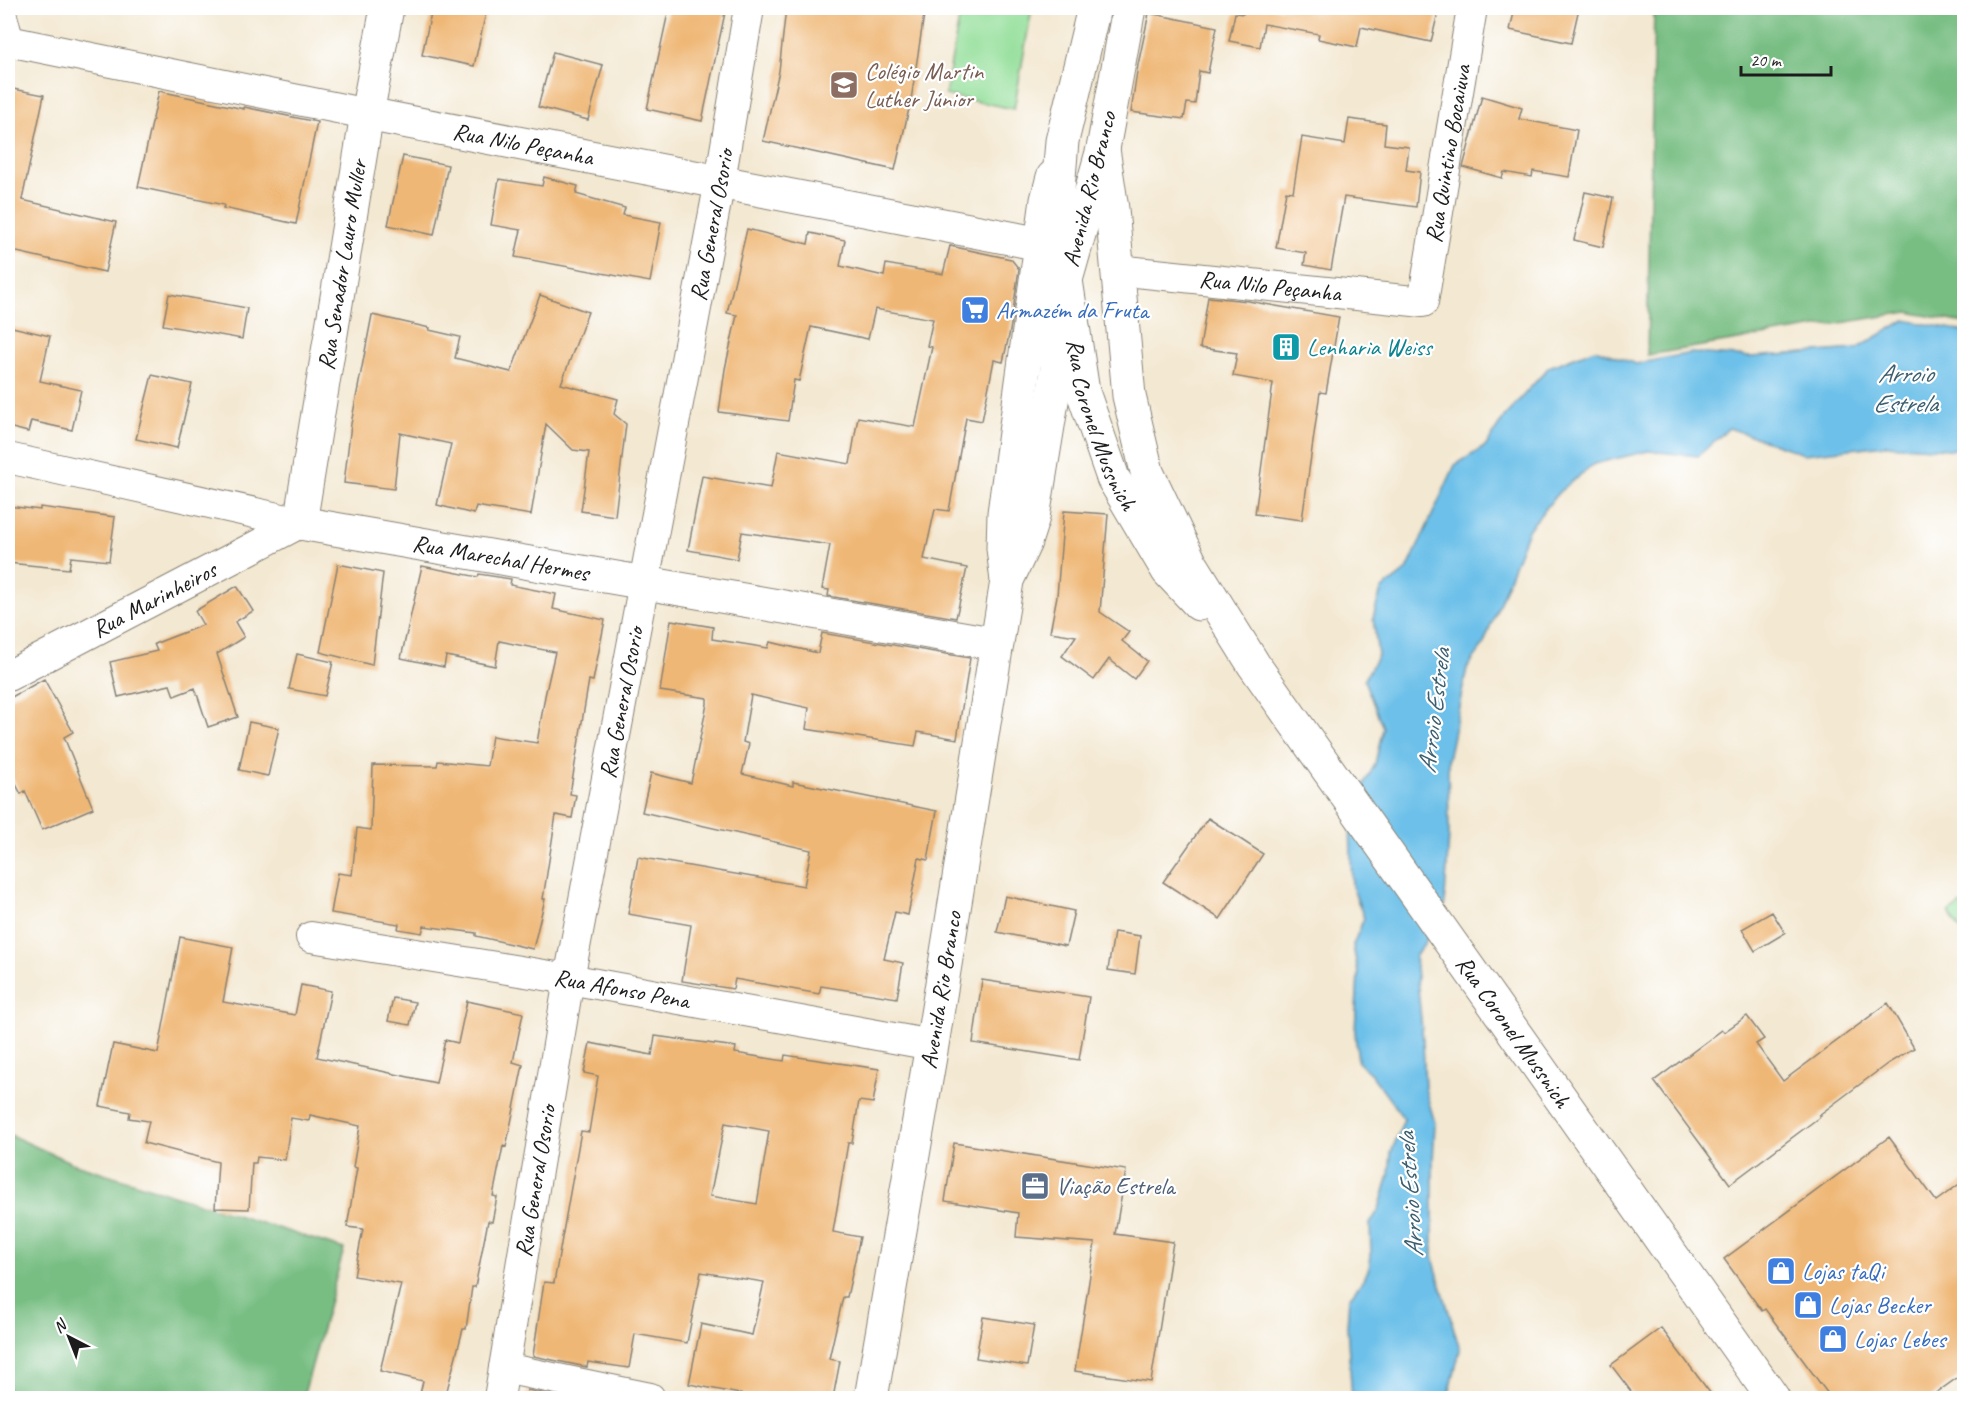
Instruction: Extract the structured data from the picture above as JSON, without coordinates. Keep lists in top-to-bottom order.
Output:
{
  "streets": {
    "street": [
      "Rua Nilo Peçanha",
      "Rua Quintino Bocaiuva",
      "Avenida Rio Branco",
      "Rua General Osorio",
      "Rua Senador Lauro Muller",
      "Rua Coronel Mussnich",
      "Rua Marechal Hermes",
      "Rua Marinheiros",
      "Rua Afonso Pena"
    ]
  },
  "crossings": [
    ["Rua Nilo Peçanha", "Rua Quintino Bocaiuva"],
    ["Rua Nilo Peçanha", "Avenida Rio Branco"],
    ["Rua Nilo Peçanha", "Rua General Osorio"],
    ["Rua Nilo Peçanha", "Rua Senador Lauro Muller"],
    ["Rua Nilo Peçanha", "Rua Coronel Mussnich"],
    ["Avenida Rio Branco", "Rua Coronel Mussnich"],
    ["Avenida Rio Branco", "Rua Marechal Hermes"],
    ["Avenida Rio Branco", "Rua Afonso Pena"],
    ["Rua General Osorio", "Rua Marechal Hermes"],
    ["Rua General Osorio", "Rua Afonso Pena"],
    ["Rua Senador Lauro Muller", "Rua Marechal Hermes"],
    ["Rua Senador Lauro Muller", "Rua Marinheiros"],
    ["Rua Marechal Hermes", "Rua Marinheiros"]
  ],
  "water": ["Arroio Estrela"],
  "places": {
    "school or university": ["Colégio Martin Luther Júnior"],
    "supermarket": ["Armazém da Fruta"],
    "building": ["Lenharia Weiss"],
    "office": ["Viação Estrela"],
    "shop": ["Lojas taQi", "Lojas Becker", "Lojas Lebes"]
  },
  "scale_bar": "20 m",
  "north": "top left"
}
